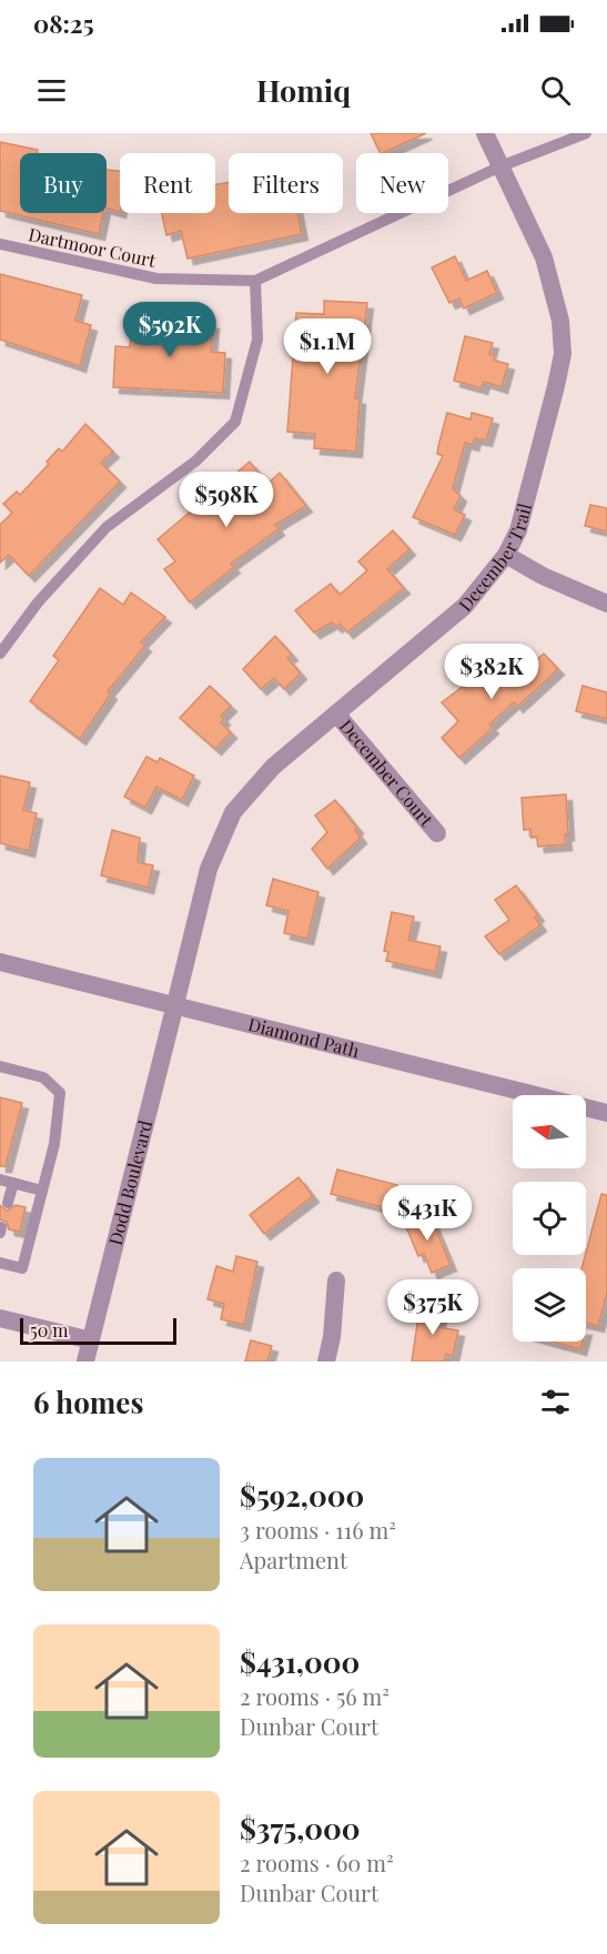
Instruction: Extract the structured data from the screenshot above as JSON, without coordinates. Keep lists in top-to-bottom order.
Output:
{
  "streets": {
    "street": [
      "December Trail",
      "December Court",
      "Diamond Path",
      "Dodd Boulevard"
    ],
    "lane": ["Dartmoor Court"]
  },
  "crossings": [
    ["Dartmoor Court", "December Trail"],
    ["December Trail", "December Court"],
    ["December Trail", "Diamond Path"],
    ["December Trail", "Dodd Boulevard"],
    ["Diamond Path", "Dodd Boulevard"]
  ],
  "scale_bar": "50 m",
  "north": "left",
  "page": {
    "status": "08:25",
    "header": "Homiq",
    "chip": [
      "Buy",
      "Rent",
      "Filters",
      "New"
    ],
    "price": [
      "$592K",
      "$1.1M",
      "$598K",
      "$382K",
      "$431K",
      "$375K"
    ],
    "scale": "50 m",
    "heading": "6 homes",
    "list": [
      {
        "name": "$592,000",
        "note": "3 rooms · 116 m² · Apartment"
      },
      {
        "name": "$431,000",
        "note": "2 rooms · 56 m² · Dunbar Court"
      },
      {
        "name": "$375,000",
        "note": "2 rooms · 60 m² · Dunbar Court"
      }
    ]
  }
}
